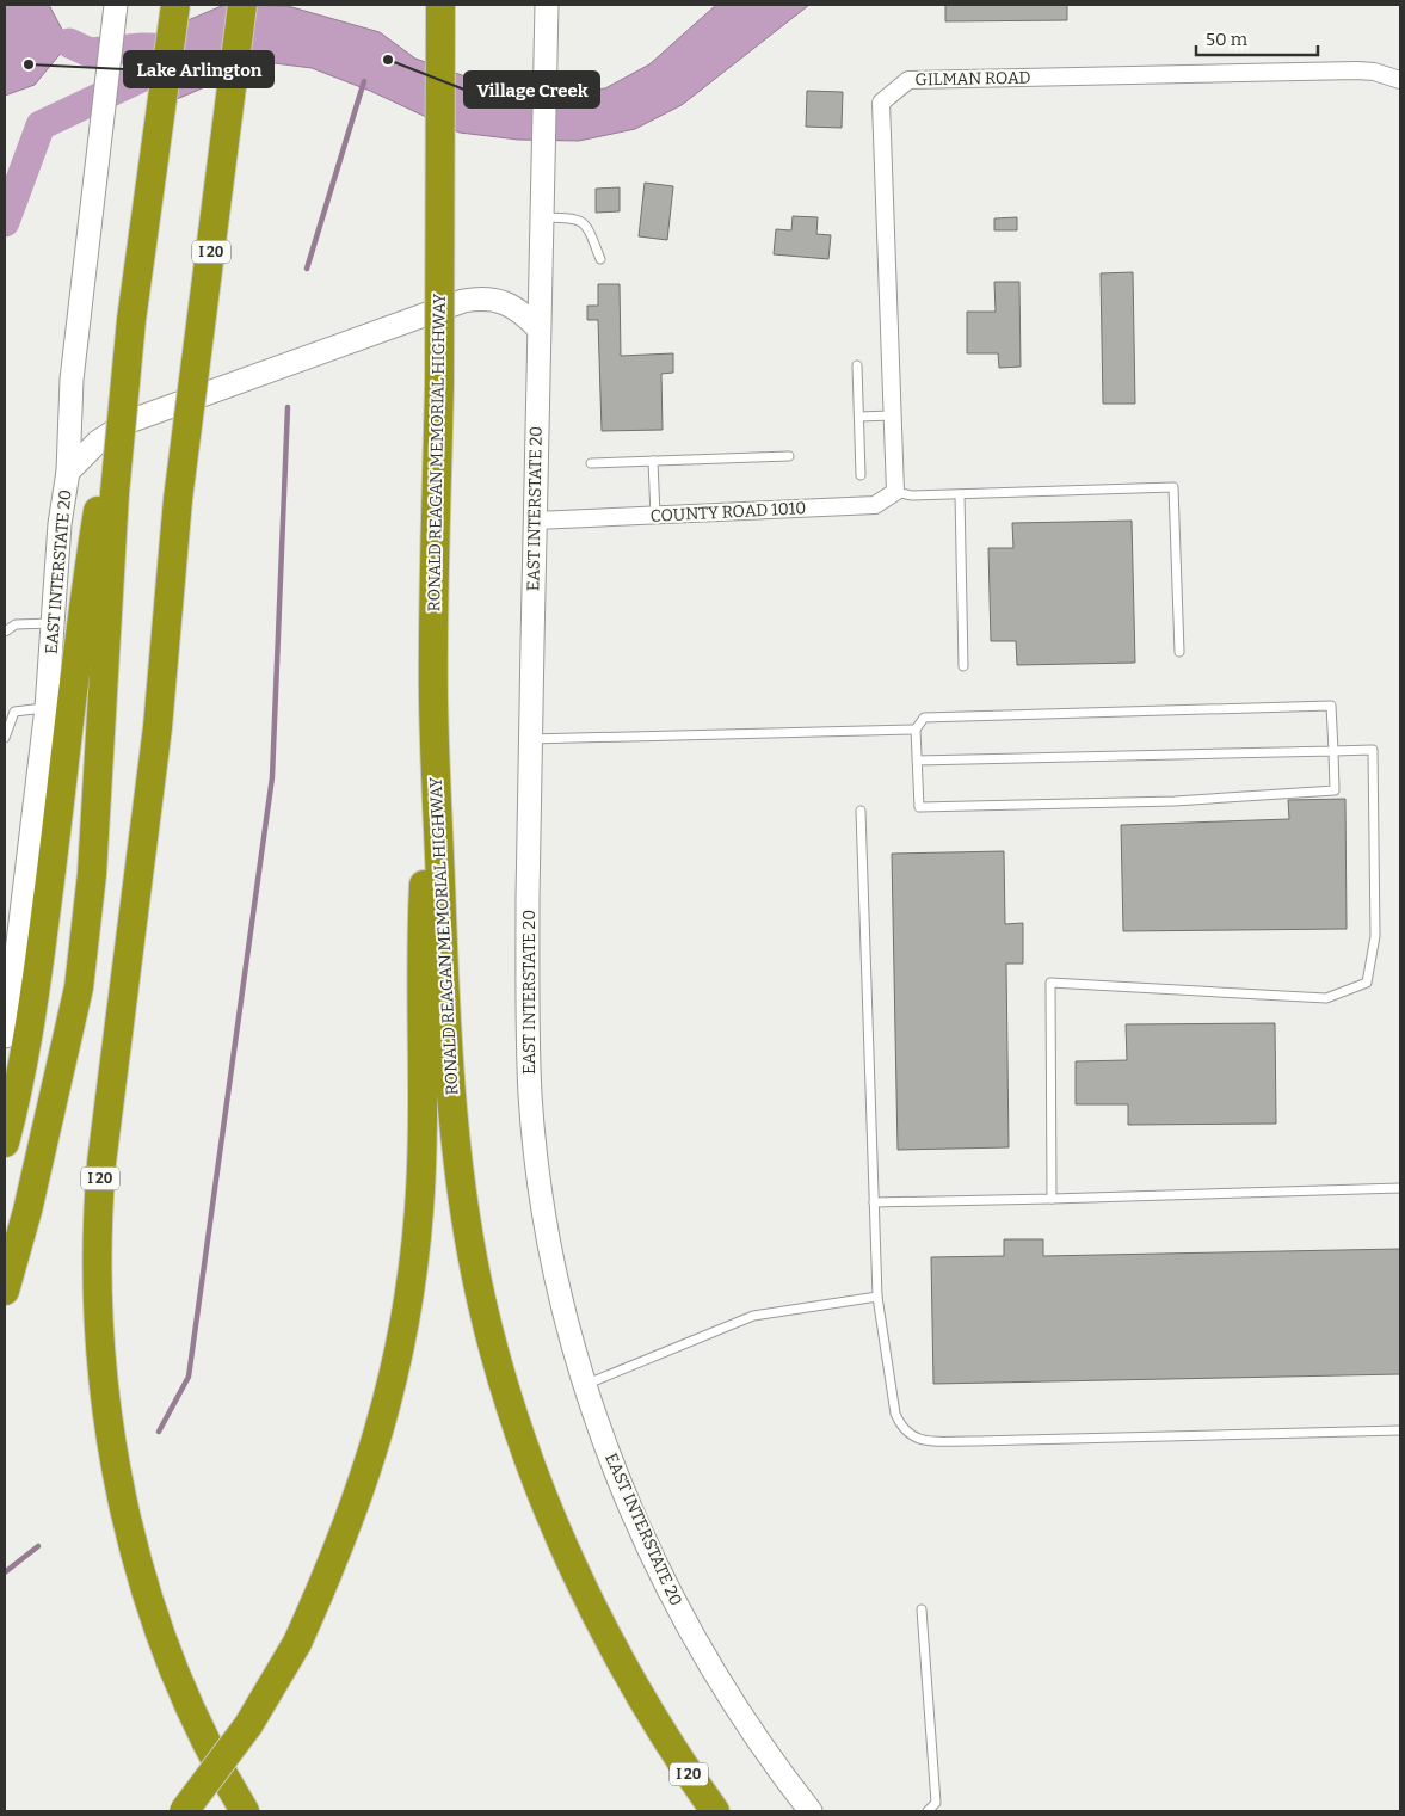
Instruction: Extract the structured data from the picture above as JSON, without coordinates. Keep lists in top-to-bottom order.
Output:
{
  "streets": {
    "highway": ["I 20", "RONALD REAGAN MEMORIAL HIGHWAY"],
    "main road": ["EAST INTERSTATE 20"],
    "street": ["GILMAN ROAD", "COUNTY ROAD 1010"]
  },
  "crossings": [
    ["GILMAN ROAD", "COUNTY ROAD 1010"],
    ["EAST INTERSTATE 20", "COUNTY ROAD 1010"]
  ],
  "places": ["Village Creek", "Lake Arlington"],
  "scale_bar": "50 m"
}
